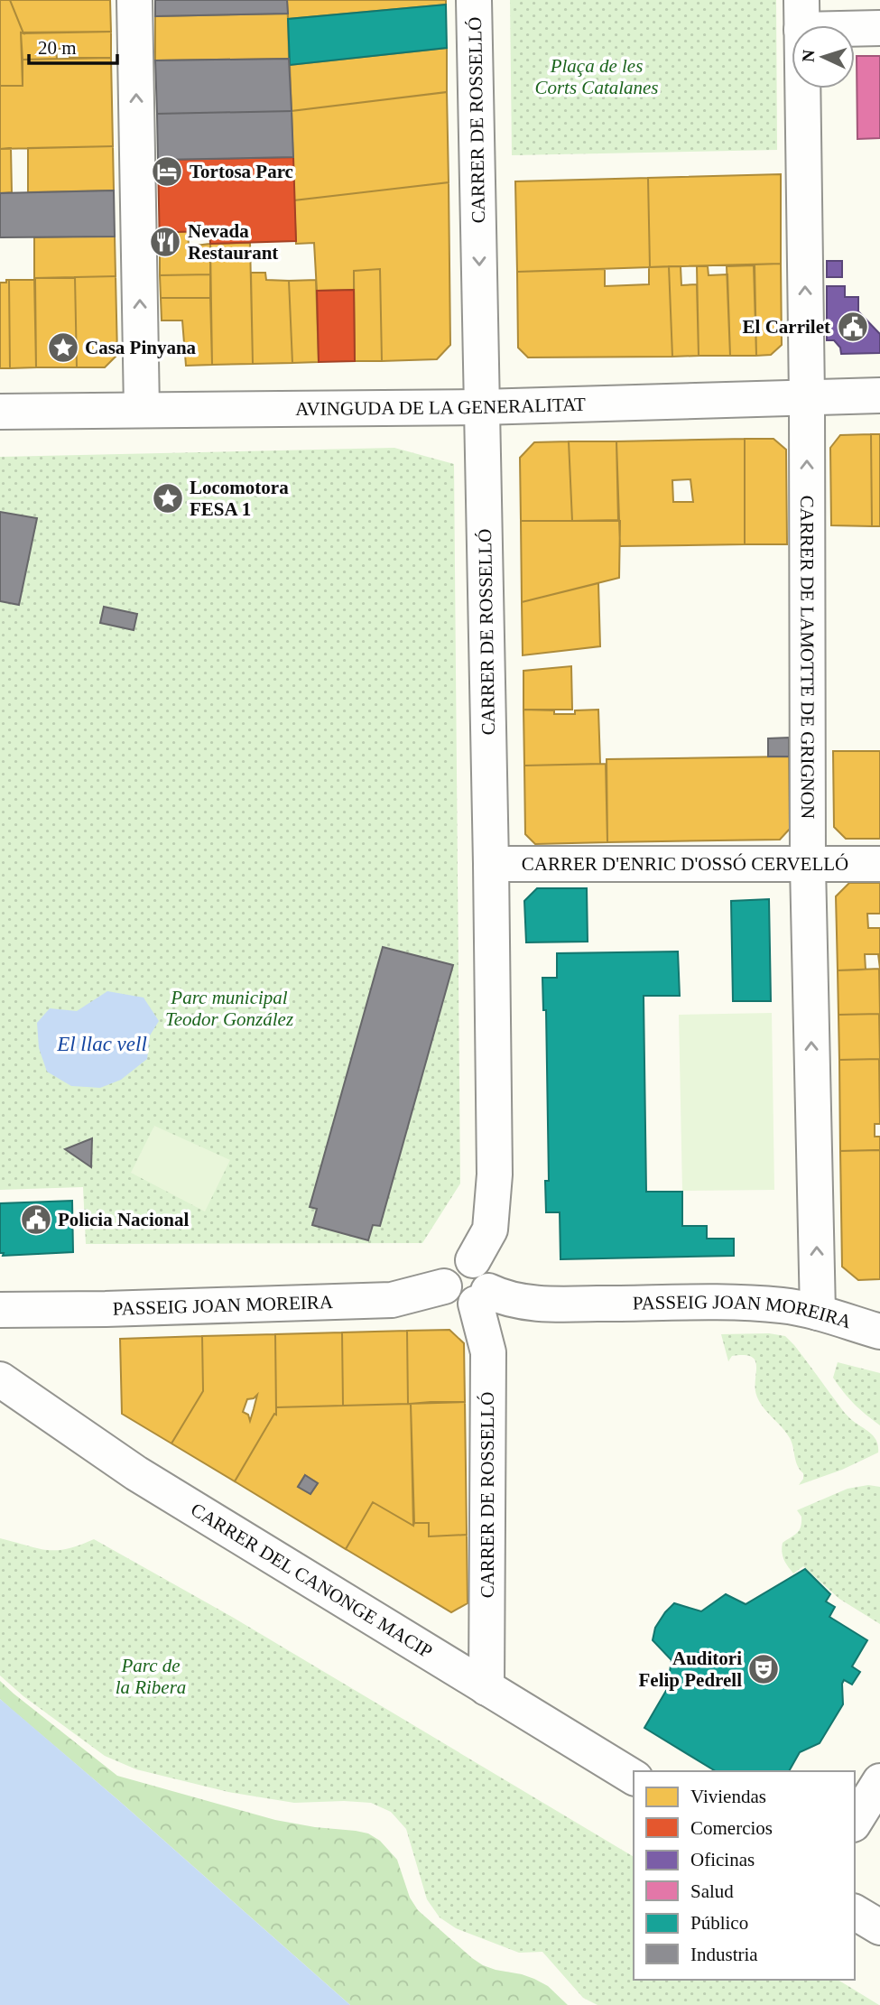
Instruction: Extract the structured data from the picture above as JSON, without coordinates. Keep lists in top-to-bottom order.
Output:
{
  "streets": {
    "street": [
      "CARRER DE ROSSELLÓ",
      "AVINGUDA DE LA GENERALITAT",
      "CARRER DE LAMOTTE DE GRIGNON",
      "CARRER D'ENRIC D'OSSÓ CERVELLÓ",
      "PASSEIG JOAN MOREIRA",
      "CARRER DEL CANONGE MACIP"
    ]
  },
  "crossings": [
    ["CARRER DE ROSSELLÓ", "AVINGUDA DE LA GENERALITAT"],
    ["CARRER DE ROSSELLÓ", "CARRER D'ENRIC D'OSSÓ CERVELLÓ"],
    ["CARRER DE ROSSELLÓ", "PASSEIG JOAN MOREIRA"],
    ["CARRER DE ROSSELLÓ", "CARRER DEL CANONGE MACIP"],
    ["AVINGUDA DE LA GENERALITAT", "CARRER DE LAMOTTE DE GRIGNON"],
    ["CARRER DE LAMOTTE DE GRIGNON", "CARRER D'ENRIC D'OSSÓ CERVELLÓ"],
    ["CARRER DE LAMOTTE DE GRIGNON", "PASSEIG JOAN MOREIRA"]
  ],
  "one_way": ["CARRER DE LAMOTTE DE GRIGNON"],
  "water": ["El llac vell"],
  "parks": ["Plaça de les Corts Catalanes", "Parc municipal Teodor González", "Parc de la Ribera"],
  "places": {
    "hotel": ["Tortosa Parc"],
    "restaurant": ["Nevada Restaurant"],
    "public building": ["El Carrilet", "Policia Nacional"],
    "place": ["Casa Pinyana", "Locomotora FESA 1"],
    "theatre": ["Auditori Felip Pedrell"]
  },
  "legend": [
    "Viviendas",
    "Comercios",
    "Oficinas",
    "Salud",
    "Público",
    "Industria"
  ],
  "scale_bar": "20 m",
  "north": "left"
}
